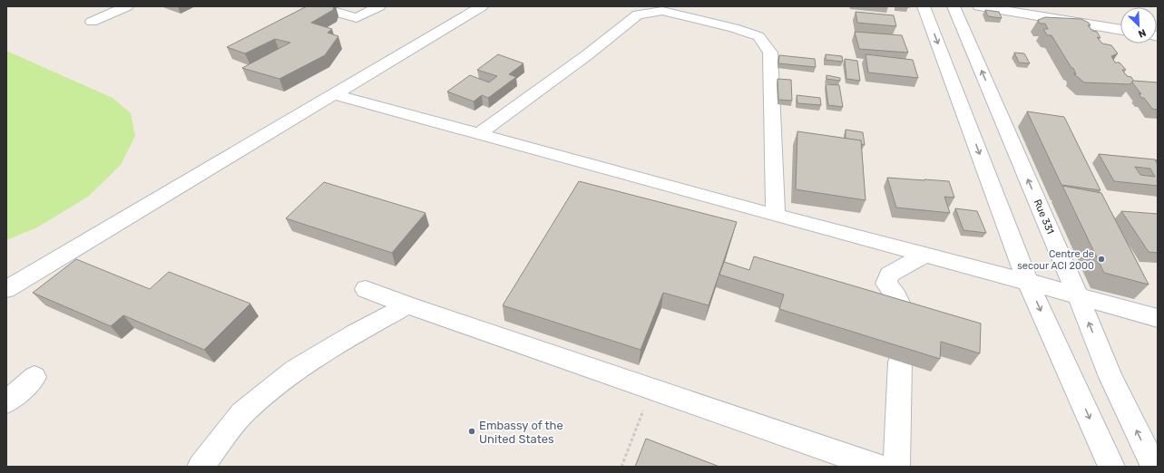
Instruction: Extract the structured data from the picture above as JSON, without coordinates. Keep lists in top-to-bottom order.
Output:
{
  "streets": {
    "street": ["Rue 331"]
  },
  "places": ["Centre de secour ACI 2000", "Embassy of the United States"],
  "north": "bottom right"
}
